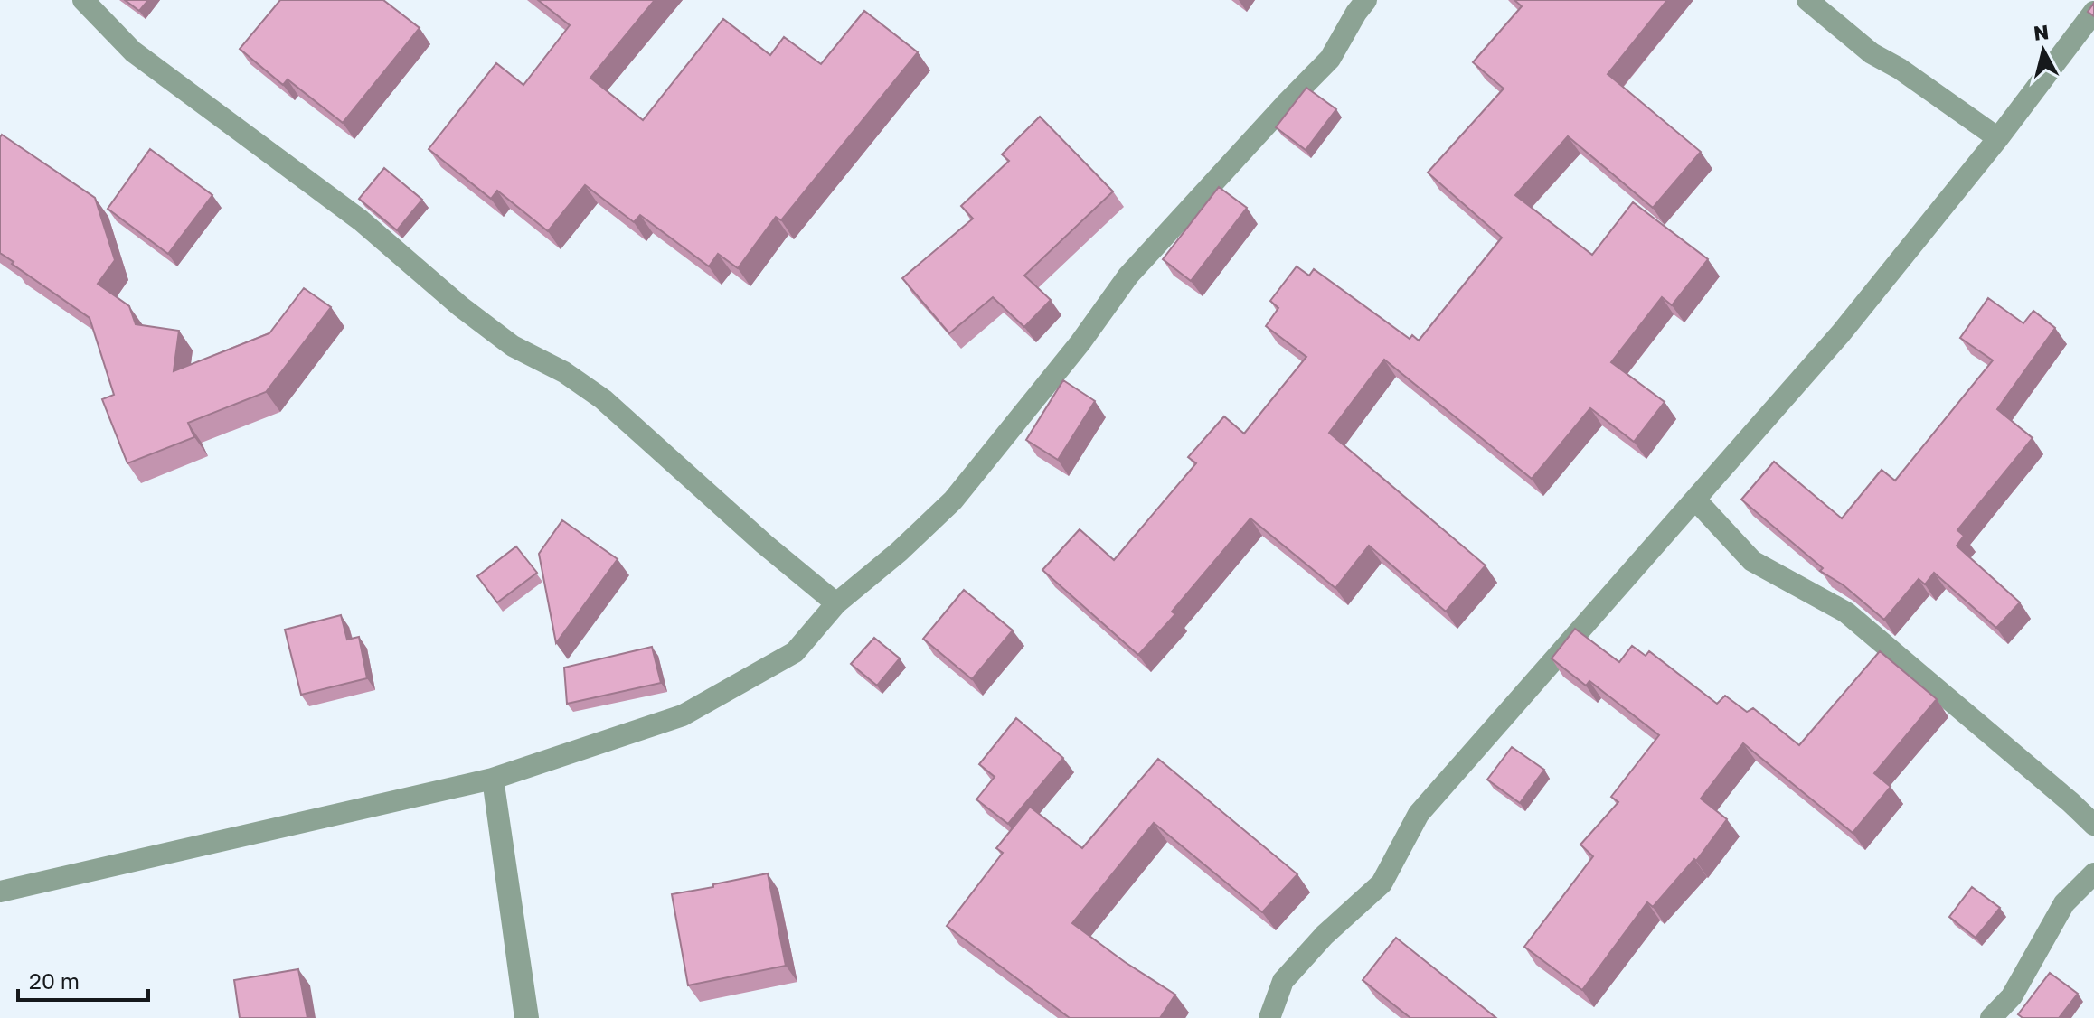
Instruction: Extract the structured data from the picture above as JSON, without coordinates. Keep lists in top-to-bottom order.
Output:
{
  "scale_bar": "20 m",
  "north": "top"
}
